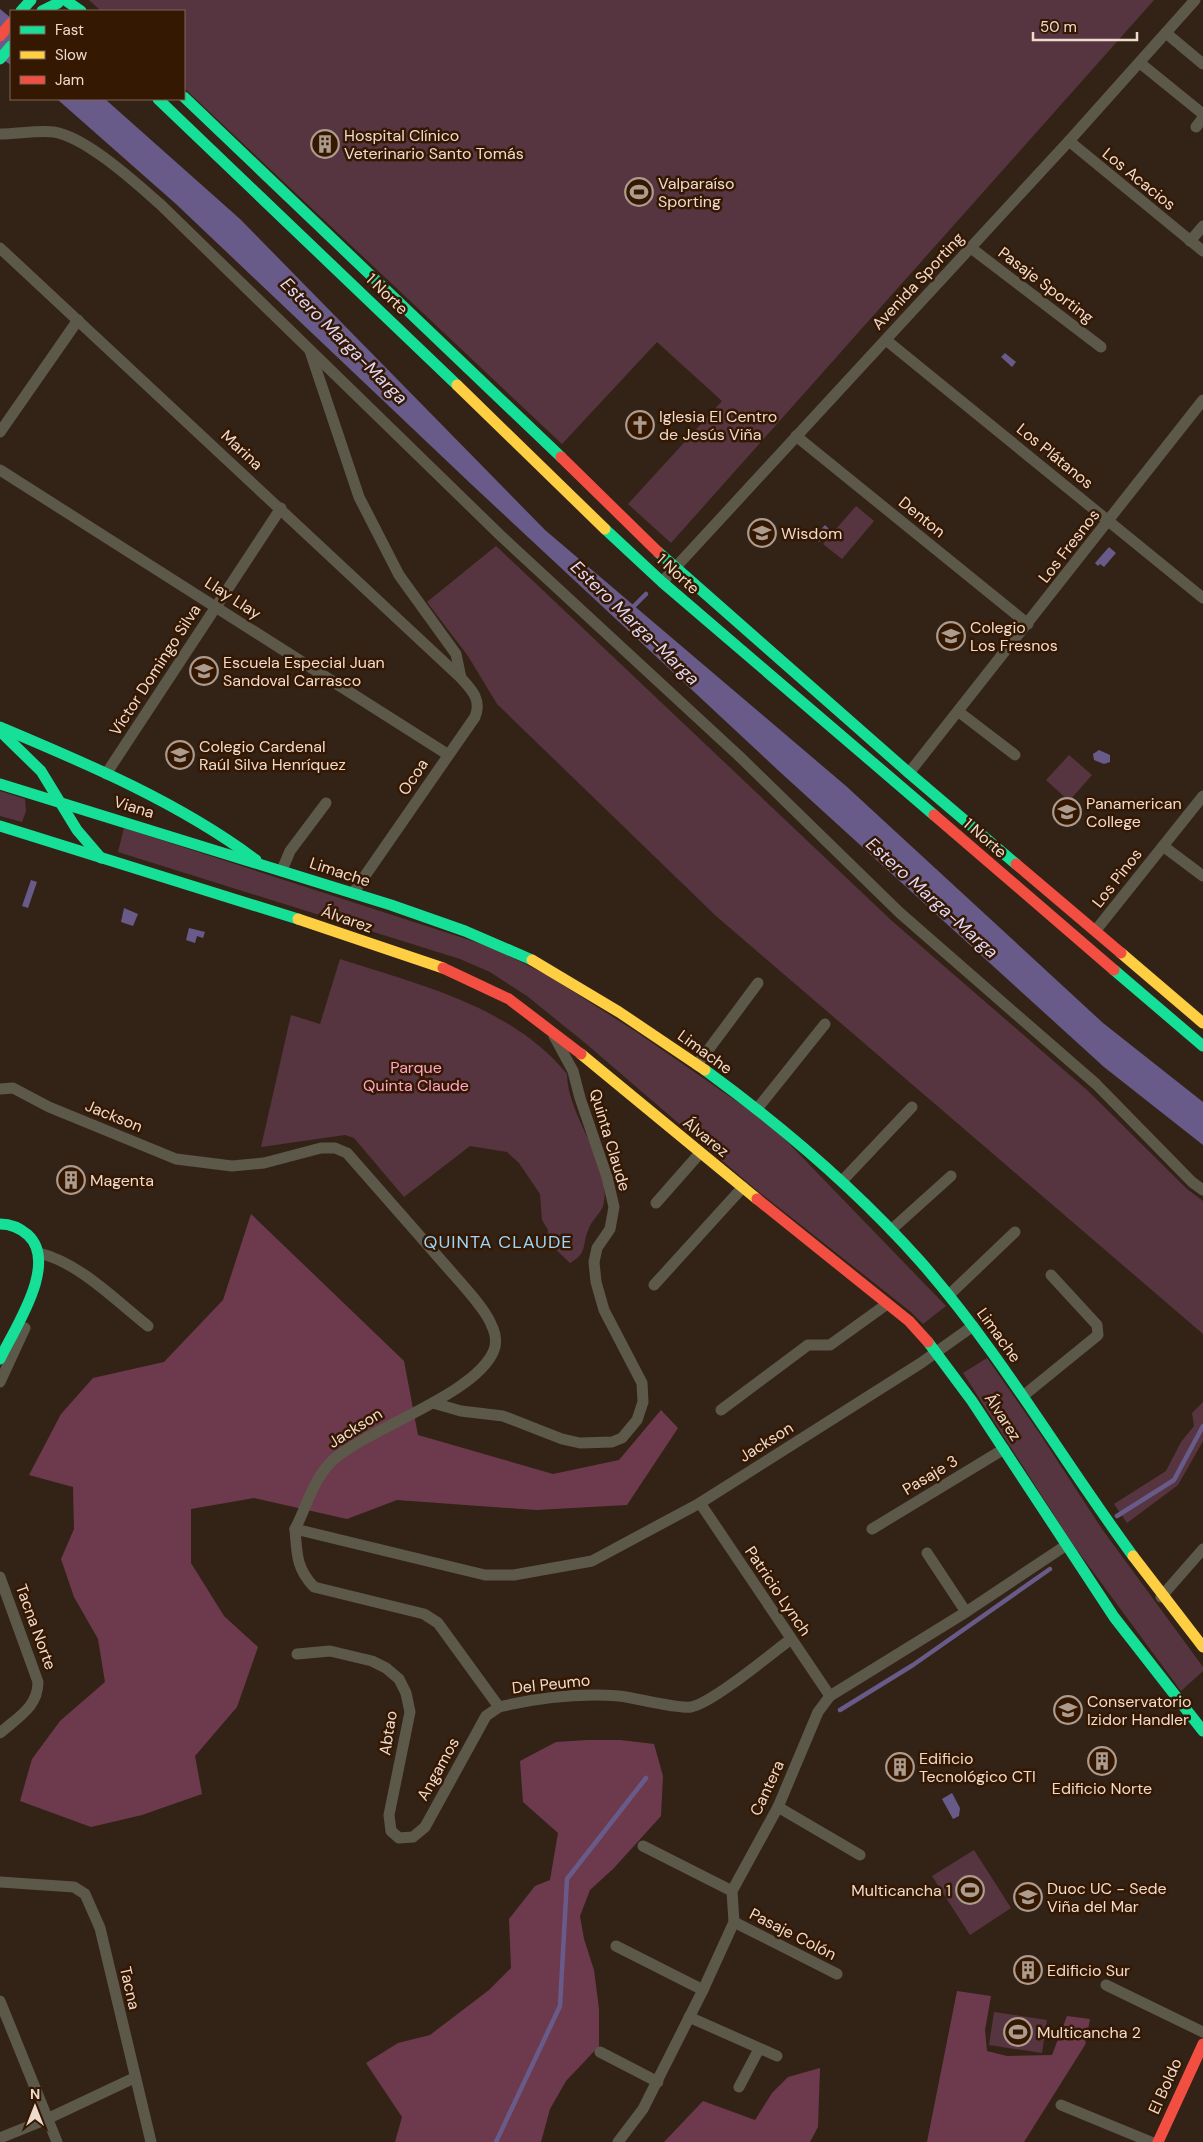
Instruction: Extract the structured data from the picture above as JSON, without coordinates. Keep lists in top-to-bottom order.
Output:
{
  "streets": {
    "main road": [
      "1 Norte",
      "Viana",
      "Limache",
      "Álvarez",
      "El Boldo"
    ],
    "street": [
      "Los Acacios",
      "Avenida Sporting",
      "Pasaje Sporting",
      "Marina",
      "Los Plátanos",
      "Denton",
      "Los Fresnos",
      "Llay Llay",
      "Víctor Domingo Silva",
      "Ocoa",
      "Los Pinos",
      "Jackson",
      "Quinta Claude",
      "Pasaje 3",
      "Patricio Lynch",
      "Tacna Norte",
      "Del Peumo",
      "Abtao",
      "Angamos",
      "Cantera",
      "Pasaje Colón",
      "Tacna"
    ]
  },
  "crossings": [
    ["Los Acacios", "Avenida Sporting"],
    ["Avenida Sporting", "Pasaje Sporting"],
    ["Avenida Sporting", "1 Norte"],
    ["Avenida Sporting", "Los Plátanos"],
    ["Avenida Sporting", "Denton"],
    ["1 Norte", "Los Fresnos"],
    ["1 Norte", "Los Pinos"],
    ["Marina", "Víctor Domingo Silva"],
    ["Marina", "Ocoa"],
    ["Los Plátanos", "Los Fresnos"],
    ["Denton", "Los Fresnos"],
    ["Llay Llay", "Víctor Domingo Silva"],
    ["Llay Llay", "Ocoa"],
    ["Víctor Domingo Silva", "Limache"],
    ["Ocoa", "Limache"],
    ["Viana", "Limache"],
    ["Limache", "Jackson"],
    ["Álvarez", "Jackson"],
    ["Álvarez", "Quinta Claude"],
    ["Álvarez", "Pasaje 3"],
    ["Álvarez", "Cantera"],
    ["Jackson", "Quinta Claude"],
    ["Jackson", "Patricio Lynch"],
    ["Jackson", "Del Peumo"],
    ["Patricio Lynch", "Del Peumo"],
    ["Patricio Lynch", "Cantera"],
    ["Del Peumo", "Angamos"],
    ["Abtao", "Angamos"]
  ],
  "districts": ["QUINTA CLAUDE"],
  "water": ["Estero Marga-Marga"],
  "parks": ["Parque Quinta Claude"],
  "places": {
    "building": [
      "Hospital Clínico Veterinario Santo Tomás",
      "Magenta",
      "Edificio Norte",
      "Edificio Tecnológico CTI",
      "Edificio Sur"
    ],
    "sports": ["Valparaíso Sporting", "Multicancha 1", "Multicancha 2"],
    "church": ["Iglesia El Centro de Jesús Viña"],
    "school or university": [
      "Wisdom",
      "Colegio Los Fresnos",
      "Escuela Especial Juan Sandoval Carrasco",
      "Colegio Cardenal Raúl Silva Henríquez",
      "Panamerican College",
      "Conservatorio Izidor Handler",
      "Duoc UC - Sede Viña del Mar"
    ]
  },
  "legend": ["Fast", "Slow", "Jam"],
  "scale_bar": "50 m",
  "north": "top"
}
